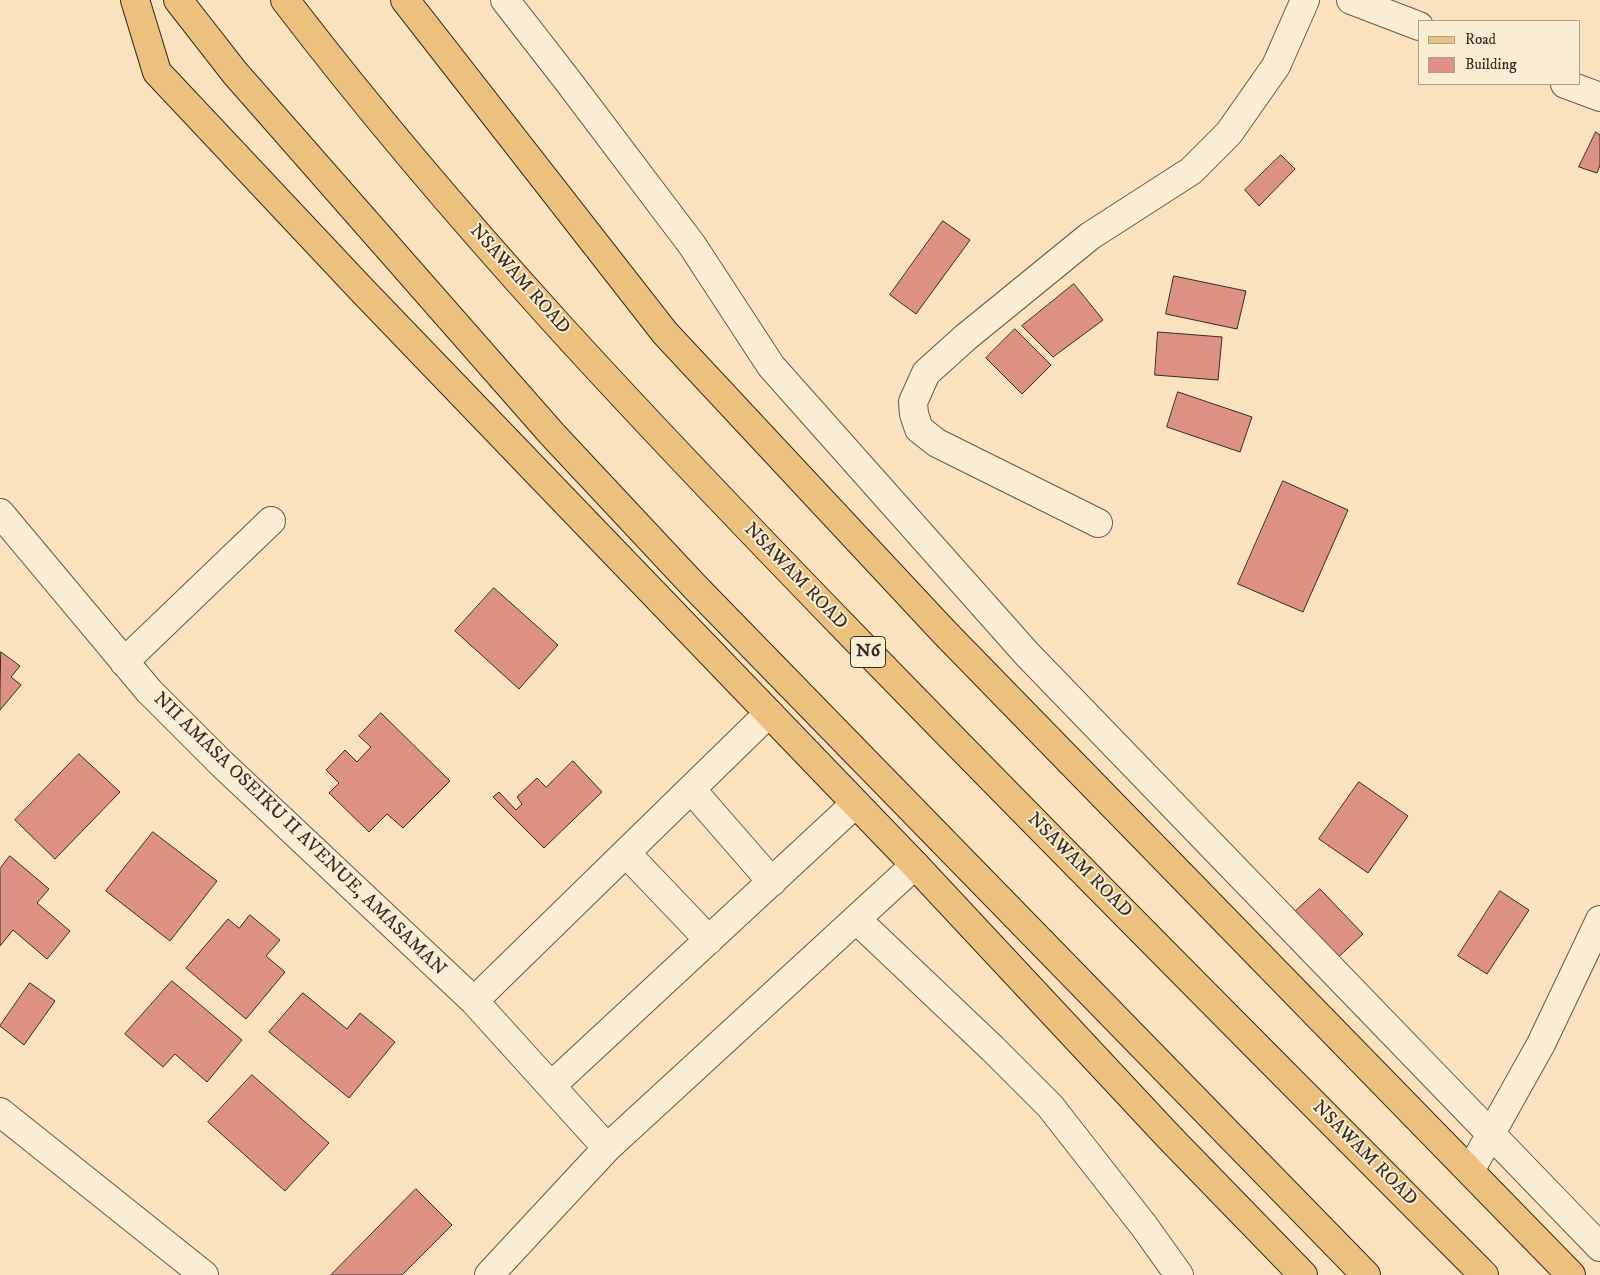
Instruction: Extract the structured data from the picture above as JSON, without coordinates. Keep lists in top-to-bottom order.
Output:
{
  "streets": {
    "main road": ["NSAWAM ROAD", "N6"],
    "street": ["NII AMASA OSEIKU II AVENUE, AMASAMAN"]
  },
  "legend": ["Road", "Building"]
}
